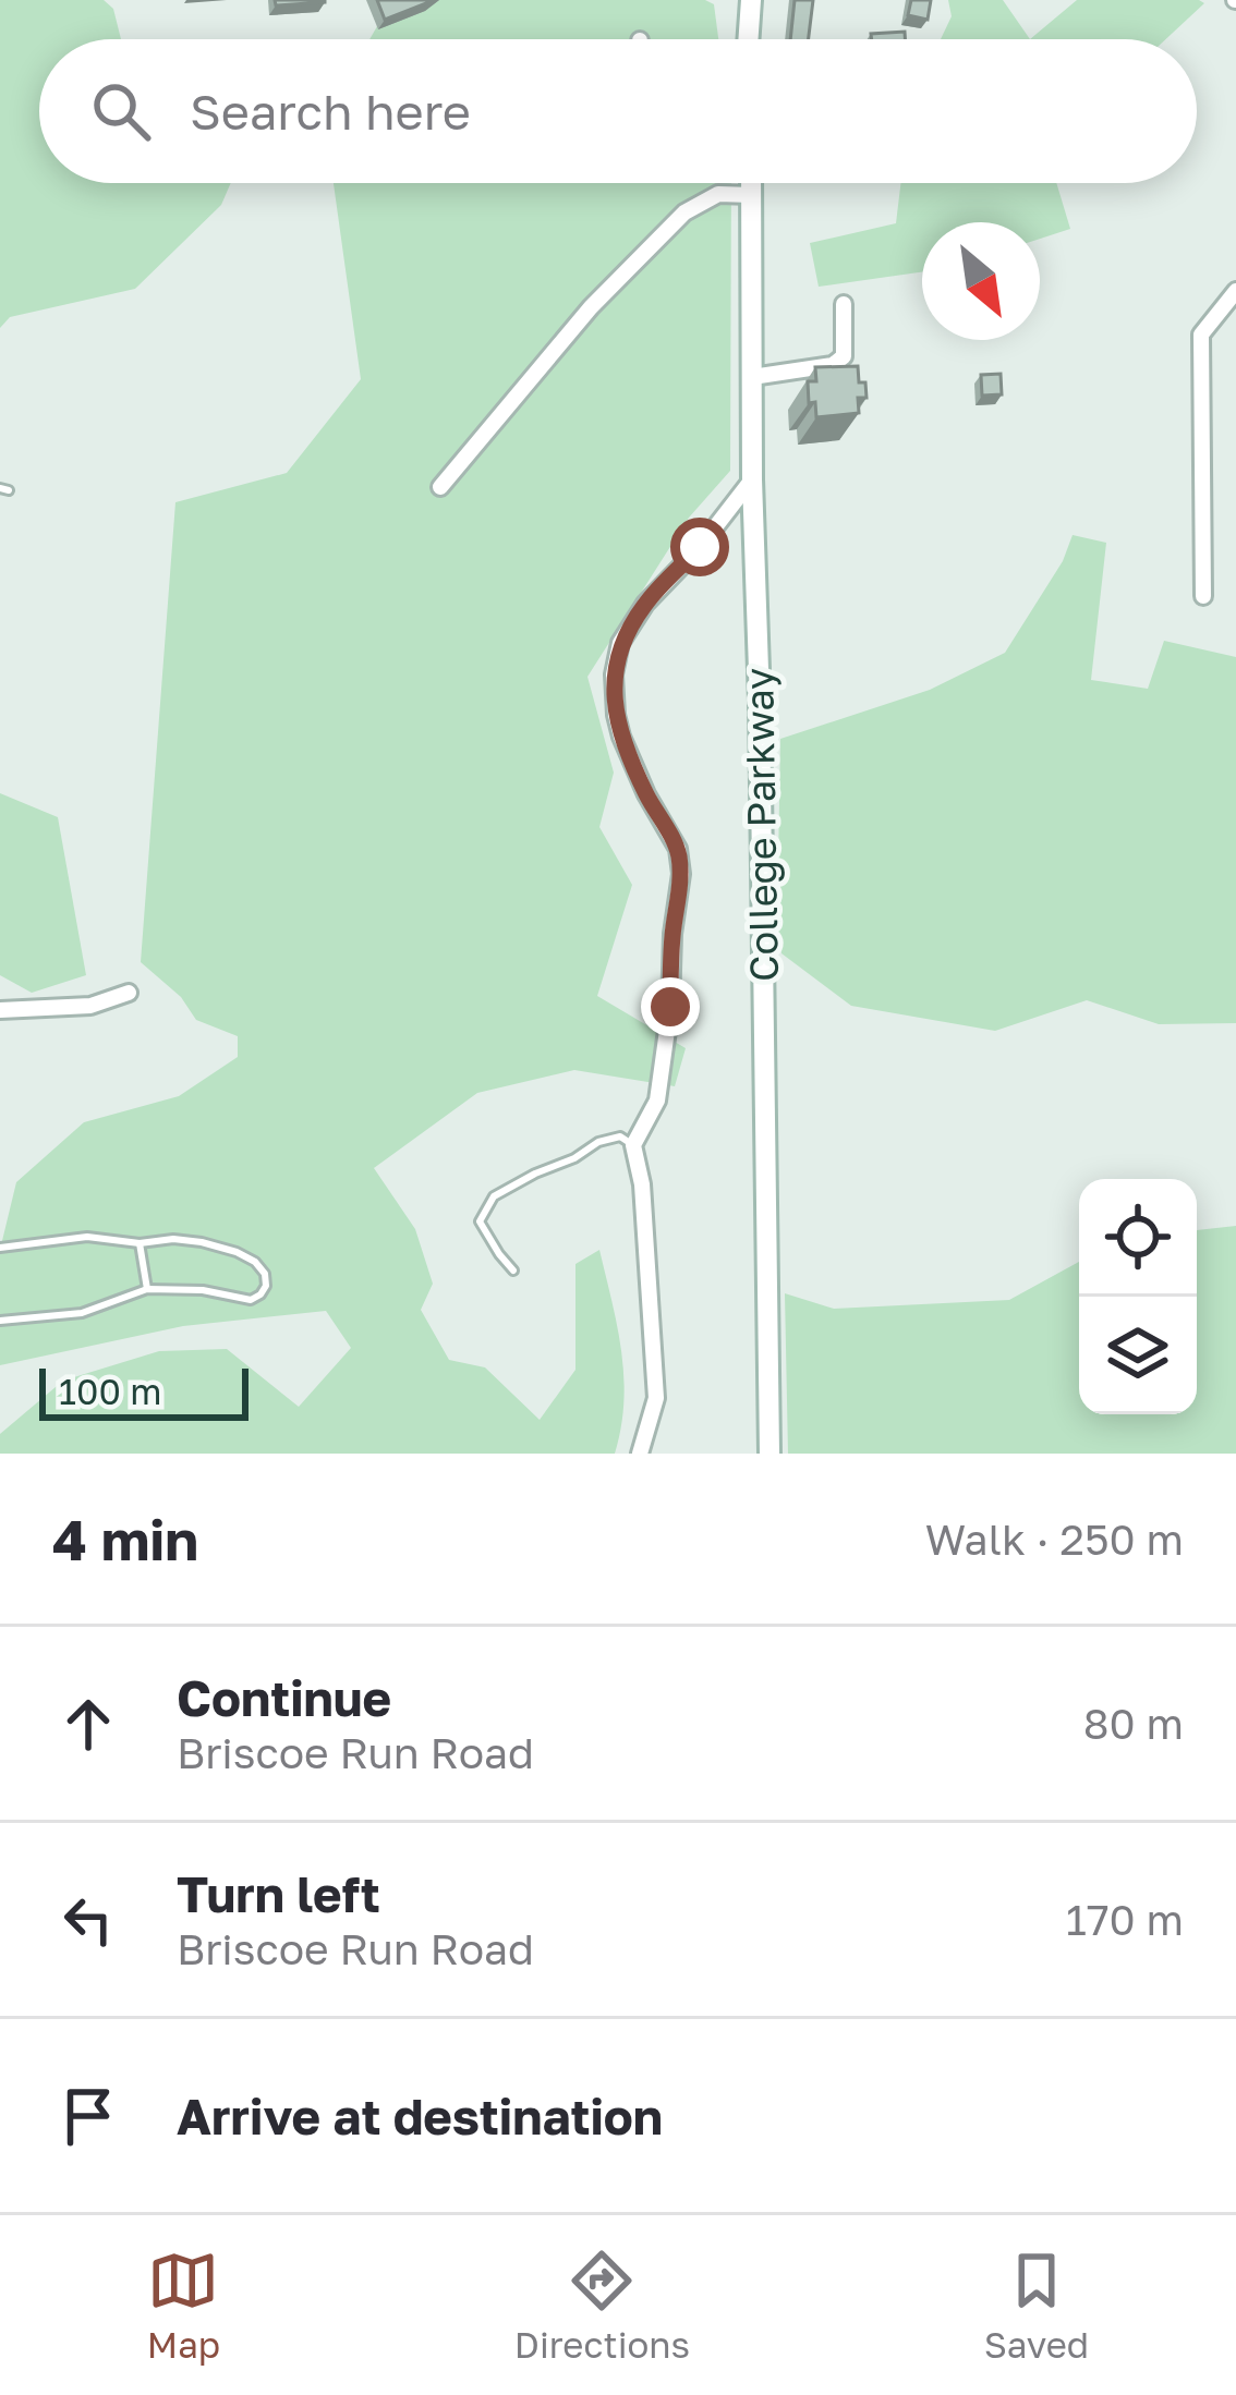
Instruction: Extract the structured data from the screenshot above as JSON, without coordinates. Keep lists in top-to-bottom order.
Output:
{
  "streets": {
    "street": ["College Parkway"]
  },
  "scale_bar": "100 m",
  "north": "bottom right",
  "page": {
    "search": "Search here",
    "scale": "100 m",
    "heading": ["4 min", "Walk · 250 m"],
    "list": [
      ["Continue", "Briscoe Run Road", "80 m"],
      ["Turn left", "Briscoe Run Road", "170 m"],
      "Arrive at destination"
    ],
    "nav": ["Map", "Directions", "Saved"]
  }
}
